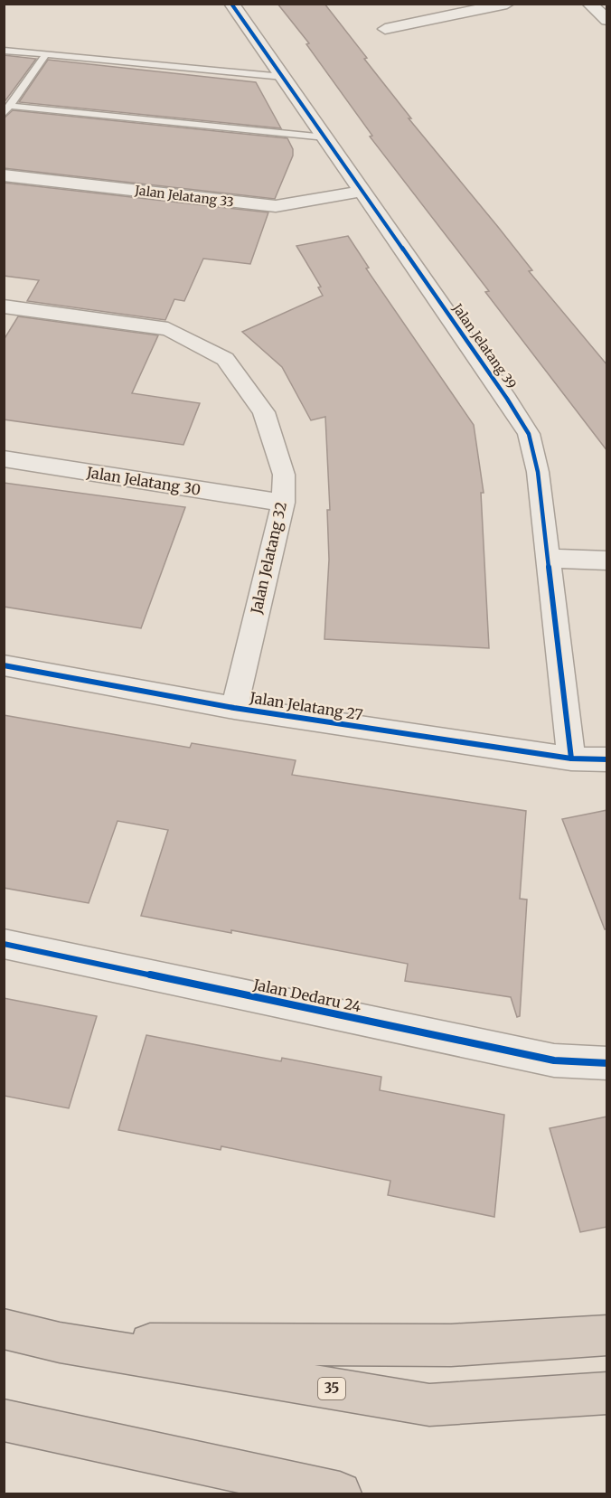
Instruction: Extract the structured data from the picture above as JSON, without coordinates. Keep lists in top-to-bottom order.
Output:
{
  "streets": {
    "highway": ["35"],
    "street": [
      "Jalan Jelatang 33",
      "Jalan Jelatang 39",
      "Jalan Jelatang 30",
      "Jalan Jelatang 32",
      "Jalan Jelatang 27",
      "Jalan Dedaru 24"
    ]
  },
  "crossings": [
    ["Jalan Jelatang 33", "Jalan Jelatang 39"],
    ["Jalan Jelatang 39", "Jalan Jelatang 27"],
    ["Jalan Jelatang 30", "Jalan Jelatang 32"],
    ["Jalan Jelatang 32", "Jalan Jelatang 27"]
  ]
}
